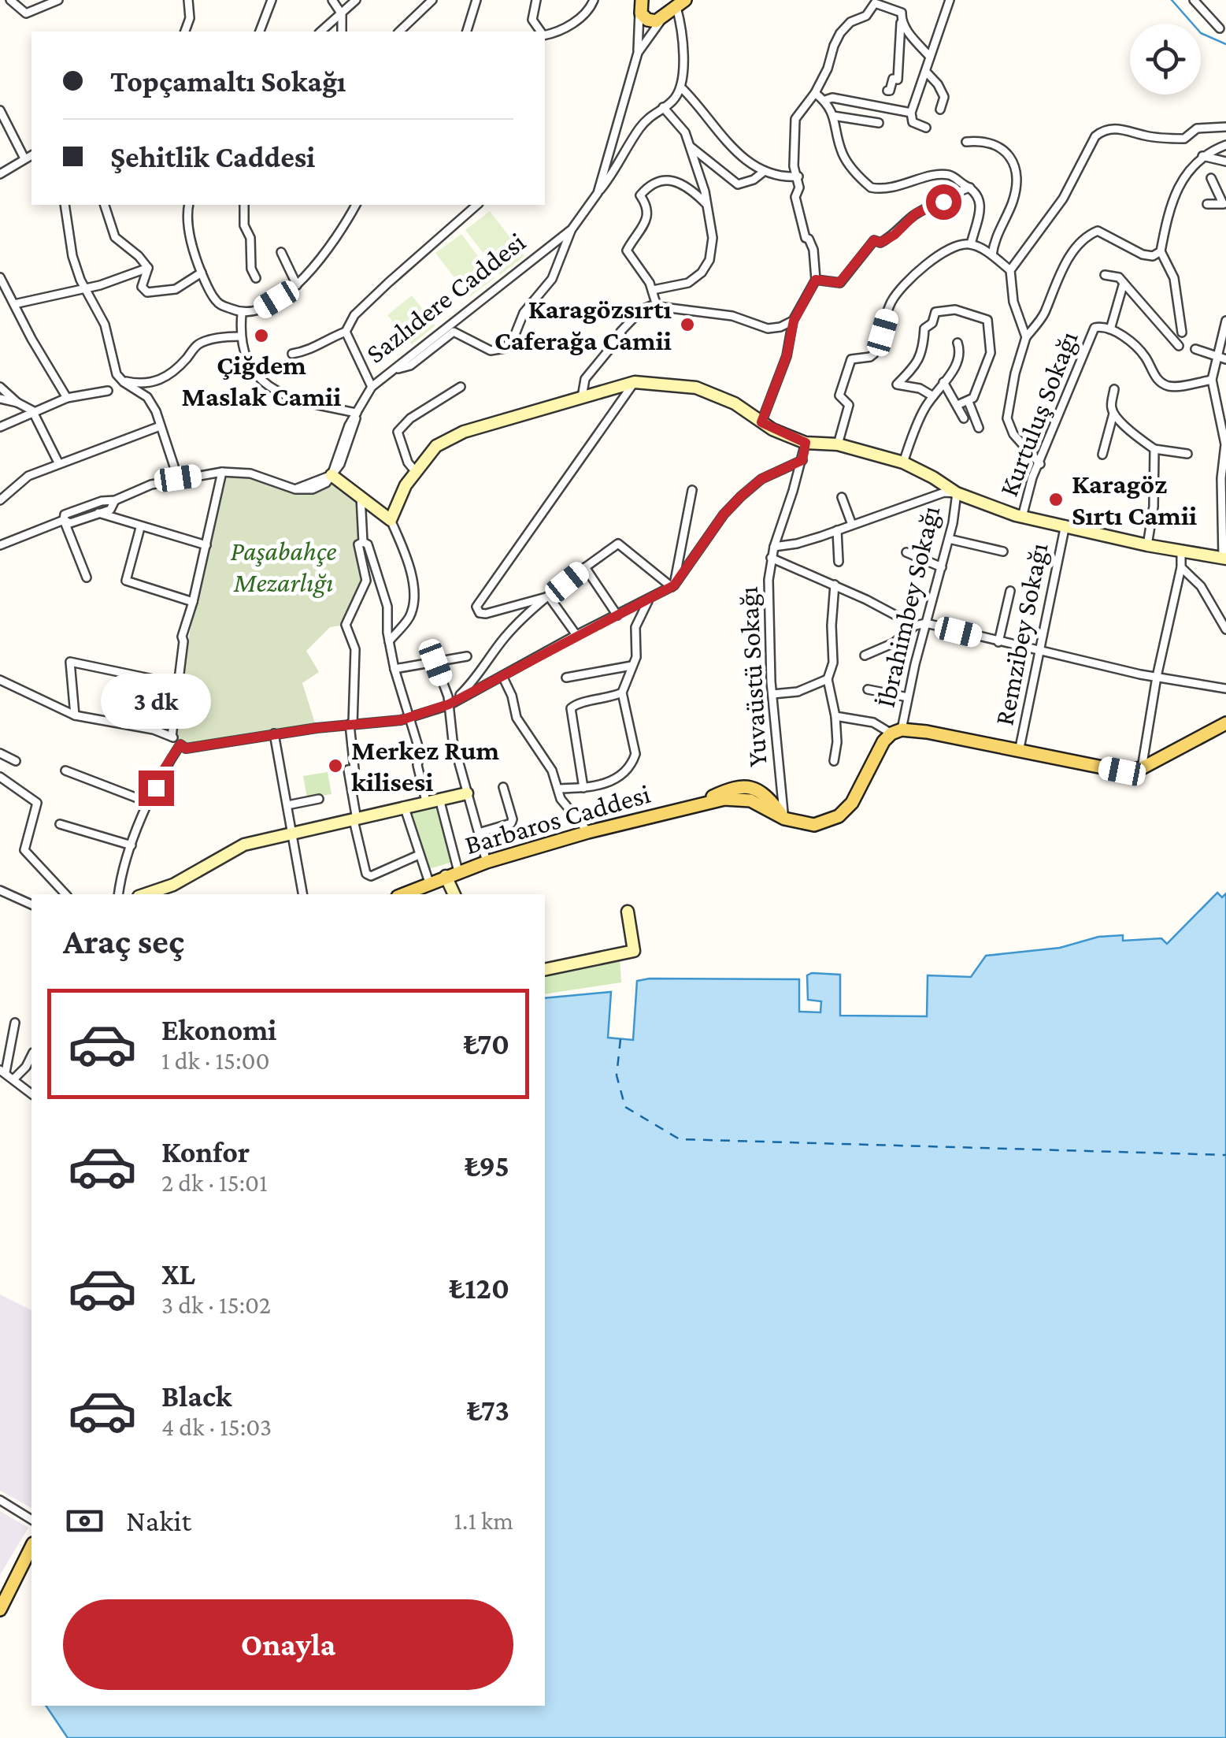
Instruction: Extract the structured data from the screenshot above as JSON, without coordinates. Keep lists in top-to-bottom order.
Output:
{
  "streets": {
    "main road": ["Sazlıdere Caddesi", "Barbaros Caddesi"],
    "street": [
      "Kurtuluş Sokağı",
      "İbrahimbey Sokağı",
      "Remzibey Sokağı",
      "Yuvaüstü Sokağı"
    ]
  },
  "crossings": [
    ["Yuvaüstü Sokağı", "Barbaros Caddesi"]
  ],
  "parks": ["Paşabahçe Mezarlığı"],
  "places": [
    "Karagözsırtı Caferağa Camii",
    "Çiğdem Maslak Camii",
    "Karagöz Sırtı Camii",
    "Merkez Rum kilisesi"
  ],
  "page": {
    "banner": ["Topçamaltı Sokağı", "Şehitlik Caddesi"],
    "bubble": "3 dk",
    "heading": "Araç seç",
    "list": [
      {
        "name": "Ekonomi",
        "note": "1 dk · 15:00",
        "value": "₺70"
      },
      {
        "name": "Konfor",
        "note": "2 dk · 15:01",
        "value": "₺95"
      },
      {
        "name": "XL",
        "note": "3 dk · 15:02",
        "value": "₺120"
      },
      {
        "name": "Black",
        "note": "4 dk · 15:03",
        "value": "₺73"
      }
    ],
    "pay": ["Nakit", "1.1 km"],
    "buttons": "Onayla"
  }
}
